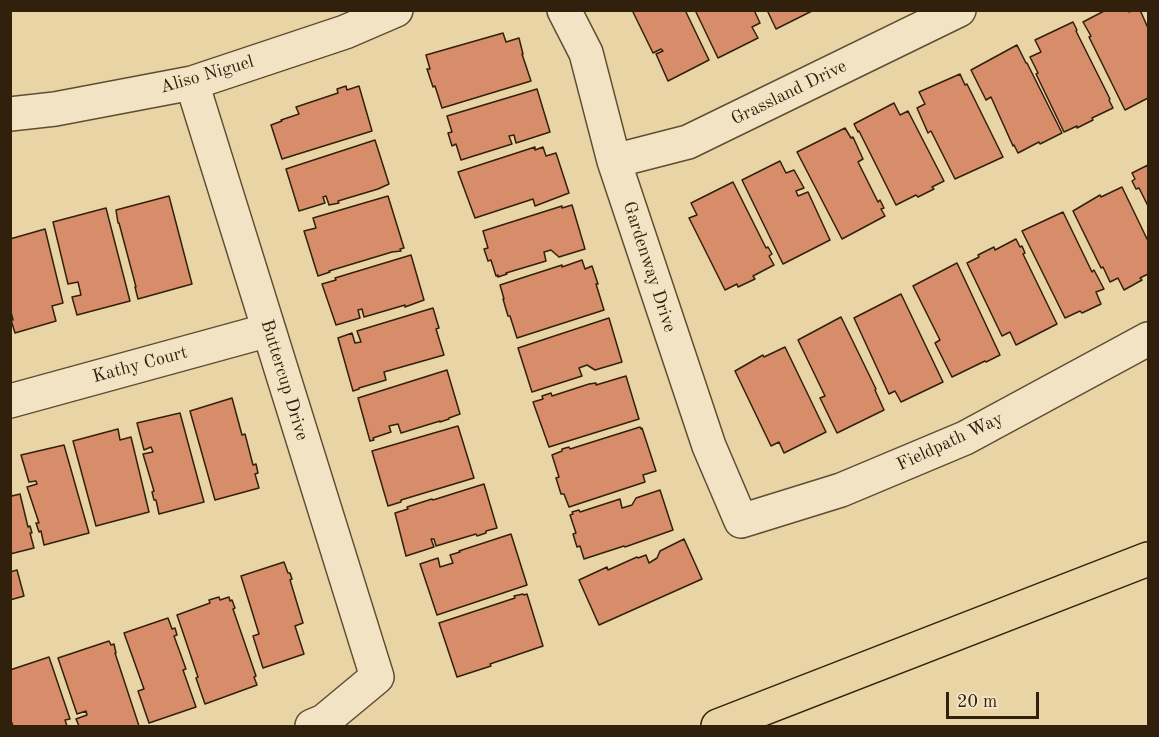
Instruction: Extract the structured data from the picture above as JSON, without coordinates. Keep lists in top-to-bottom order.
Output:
{
  "streets": {
    "street": [
      "Aliso Niguel",
      "Grassland Drive",
      "Gardenway Drive",
      "Kathy Court",
      "Buttercup Drive",
      "Fieldpath Way"
    ]
  },
  "crossings": [
    ["Aliso Niguel", "Buttercup Drive"],
    ["Grassland Drive", "Gardenway Drive"],
    ["Gardenway Drive", "Fieldpath Way"],
    ["Kathy Court", "Buttercup Drive"]
  ],
  "scale_bar": "20 m"
}
